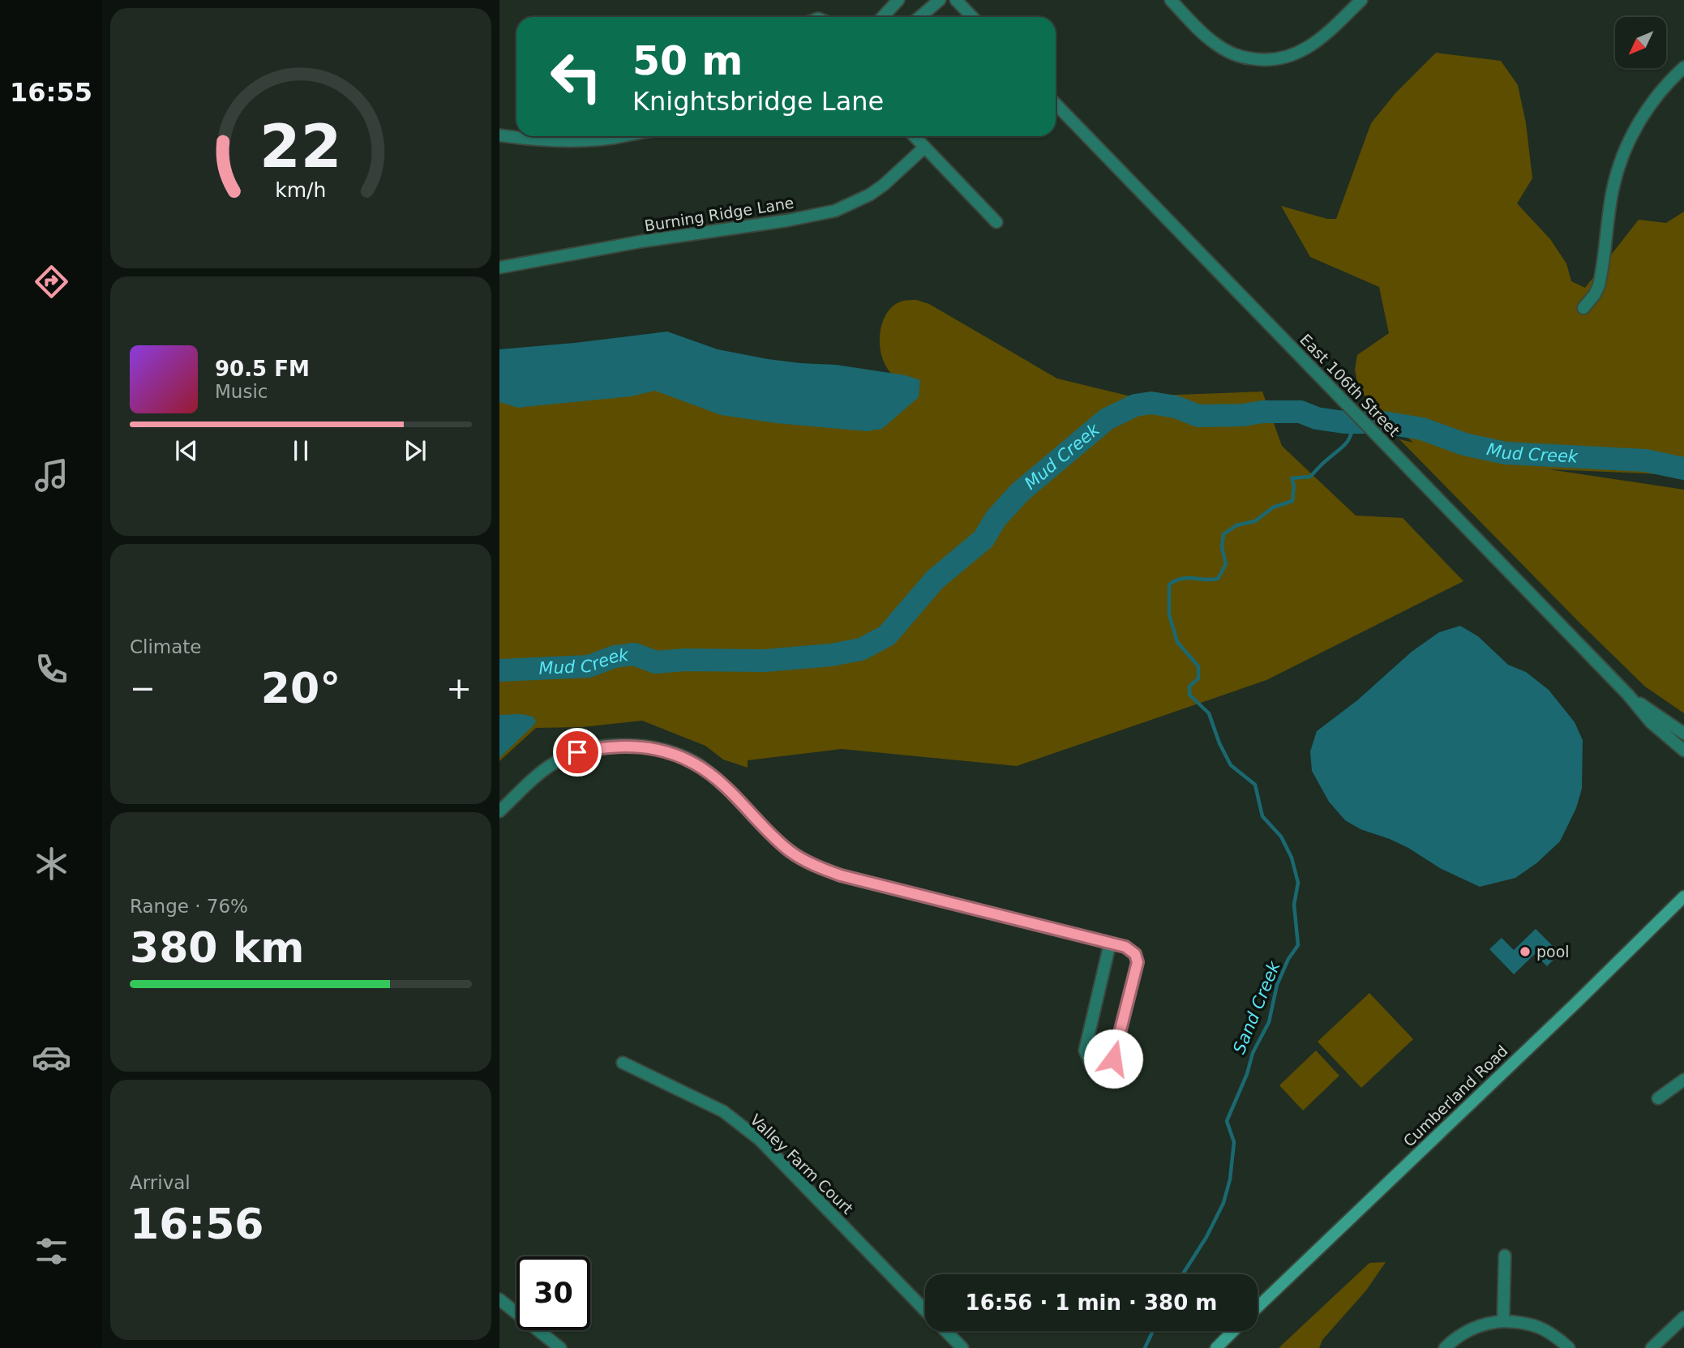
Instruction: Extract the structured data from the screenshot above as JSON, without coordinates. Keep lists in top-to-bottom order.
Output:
{
  "streets": {
    "main road": ["Cumberland Road"],
    "street": ["Burning Ridge Lane", "East 106th Street", "Valley Farm Court"]
  },
  "water": ["Mud Creek", "Sand Creek"],
  "places": ["pool"],
  "north": "bottom left",
  "page": {
    "tabs": "16:55",
    "turn": ["50 m", "Knightsbridge Lane"],
    "song": ["90.5 FM", "Music"],
    "tile": [
      "Climate",
      ["Range · 76%", "380 km"],
      ["Arrival", "16:56"]
    ],
    "heat": ["−", "20°", "+"],
    "limit": "30",
    "trip": "16:56 · 1 min · 380 m",
    "gauge": ["22", "km/h"]
  }
}
